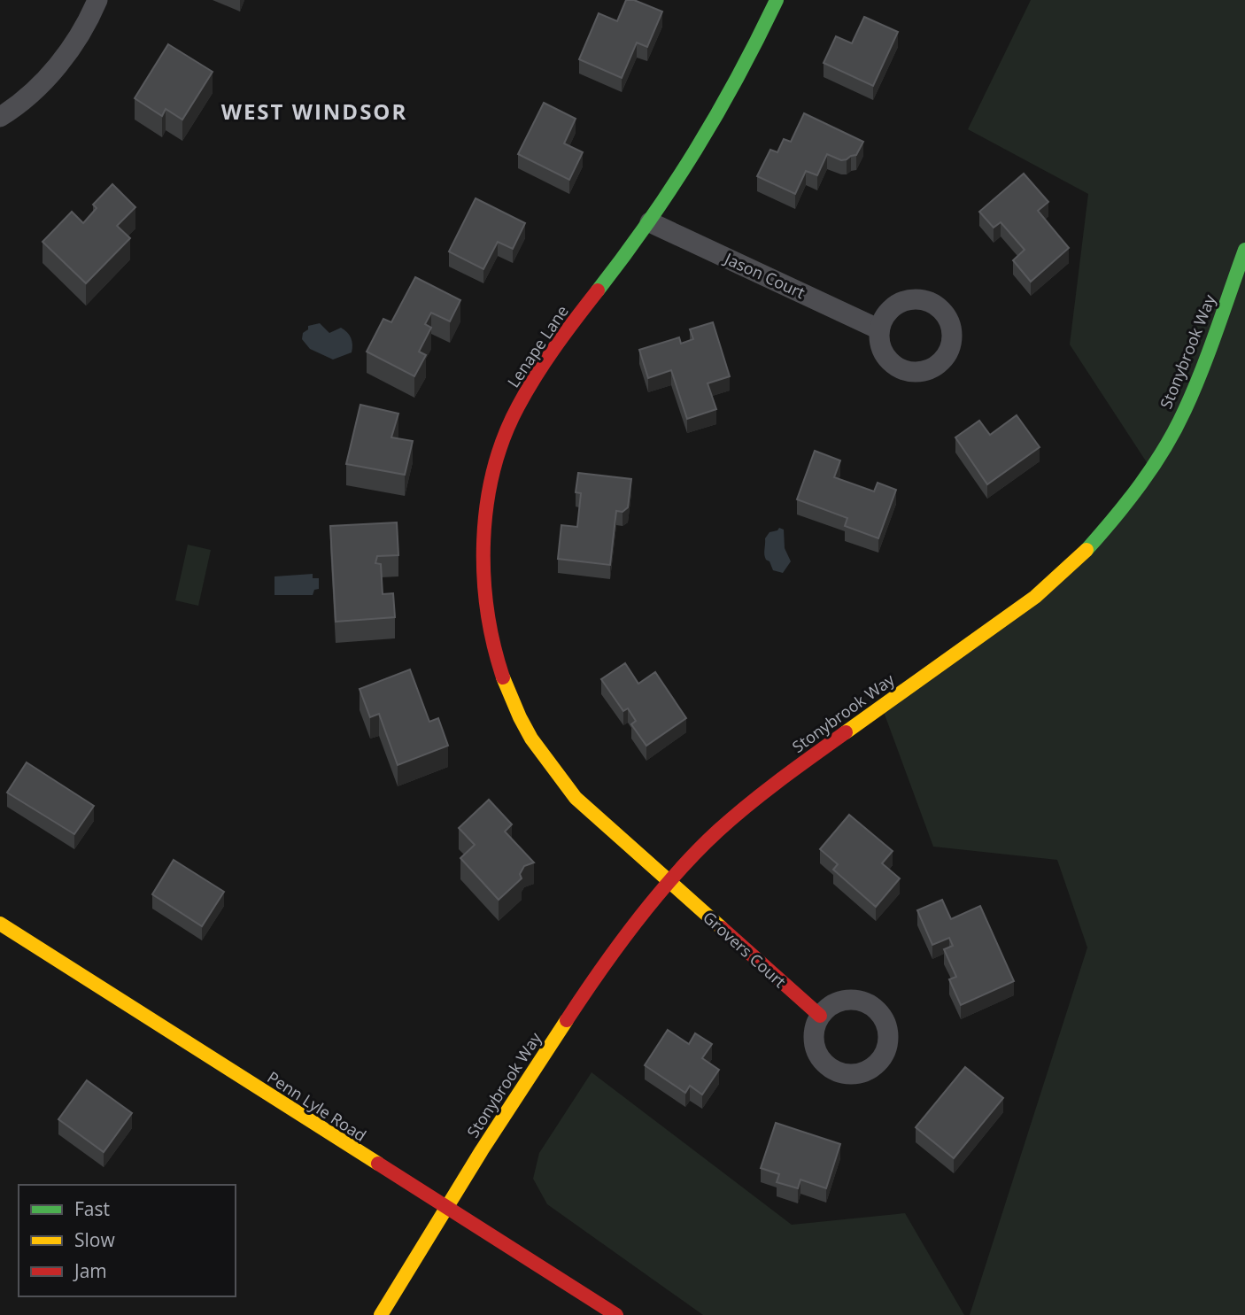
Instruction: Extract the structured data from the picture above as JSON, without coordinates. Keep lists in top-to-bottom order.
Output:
{
  "streets": {
    "street": [
      "Jason Court",
      "Lenape Lane",
      "Stonybrook Way",
      "Grovers Court",
      "Penn Lyle Road"
    ]
  },
  "crossings": [
    ["Jason Court", "Lenape Lane"],
    ["Lenape Lane", "Stonybrook Way"],
    ["Lenape Lane", "Grovers Court"],
    ["Stonybrook Way", "Grovers Court"],
    ["Stonybrook Way", "Penn Lyle Road"]
  ],
  "districts": ["WEST WINDSOR"],
  "legend": ["Fast", "Slow", "Jam"]
}
